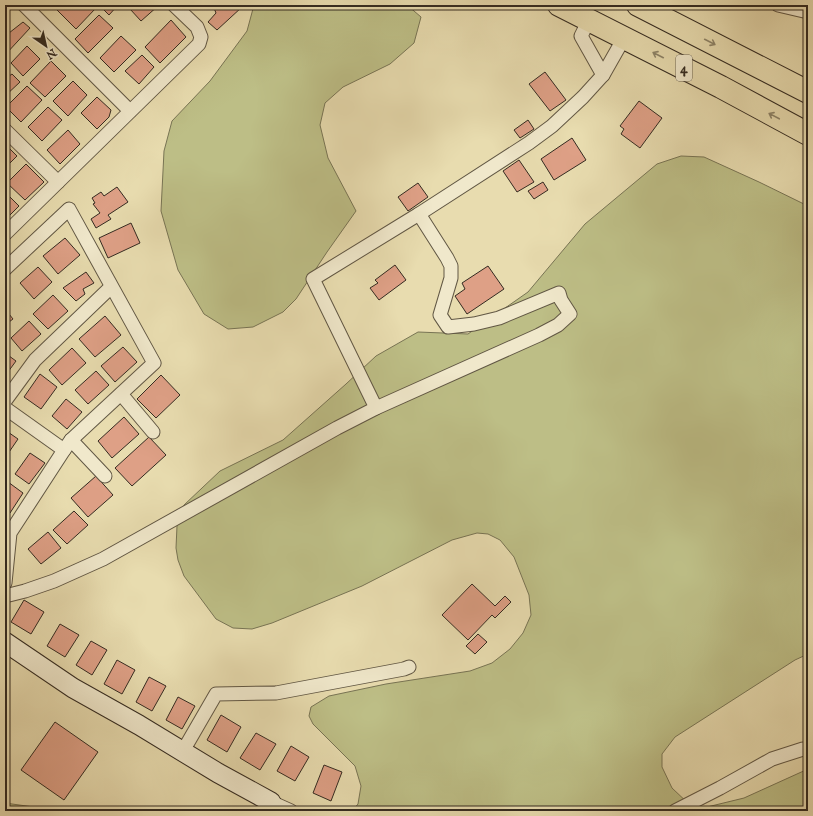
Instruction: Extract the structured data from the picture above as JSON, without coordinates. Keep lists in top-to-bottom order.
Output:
{
  "streets": {
    "highway": ["4"]
  },
  "north": "bottom right"
}
